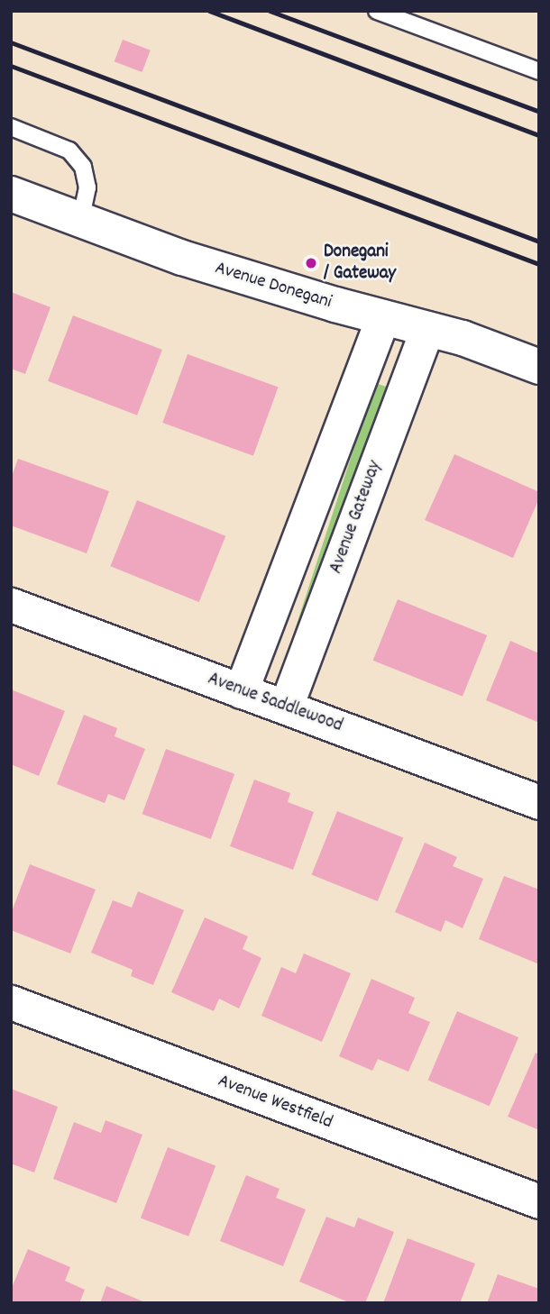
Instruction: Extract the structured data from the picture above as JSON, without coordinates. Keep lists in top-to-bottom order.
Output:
{
  "streets": {
    "street": [
      "Avenue Donegani",
      "Avenue Gateway",
      "Avenue Saddlewood",
      "Avenue Westfield"
    ]
  },
  "crossings": [
    ["Avenue Donegani", "Avenue Gateway"],
    ["Avenue Gateway", "Avenue Saddlewood"]
  ],
  "places": ["Donegani / Gateway"]
}
